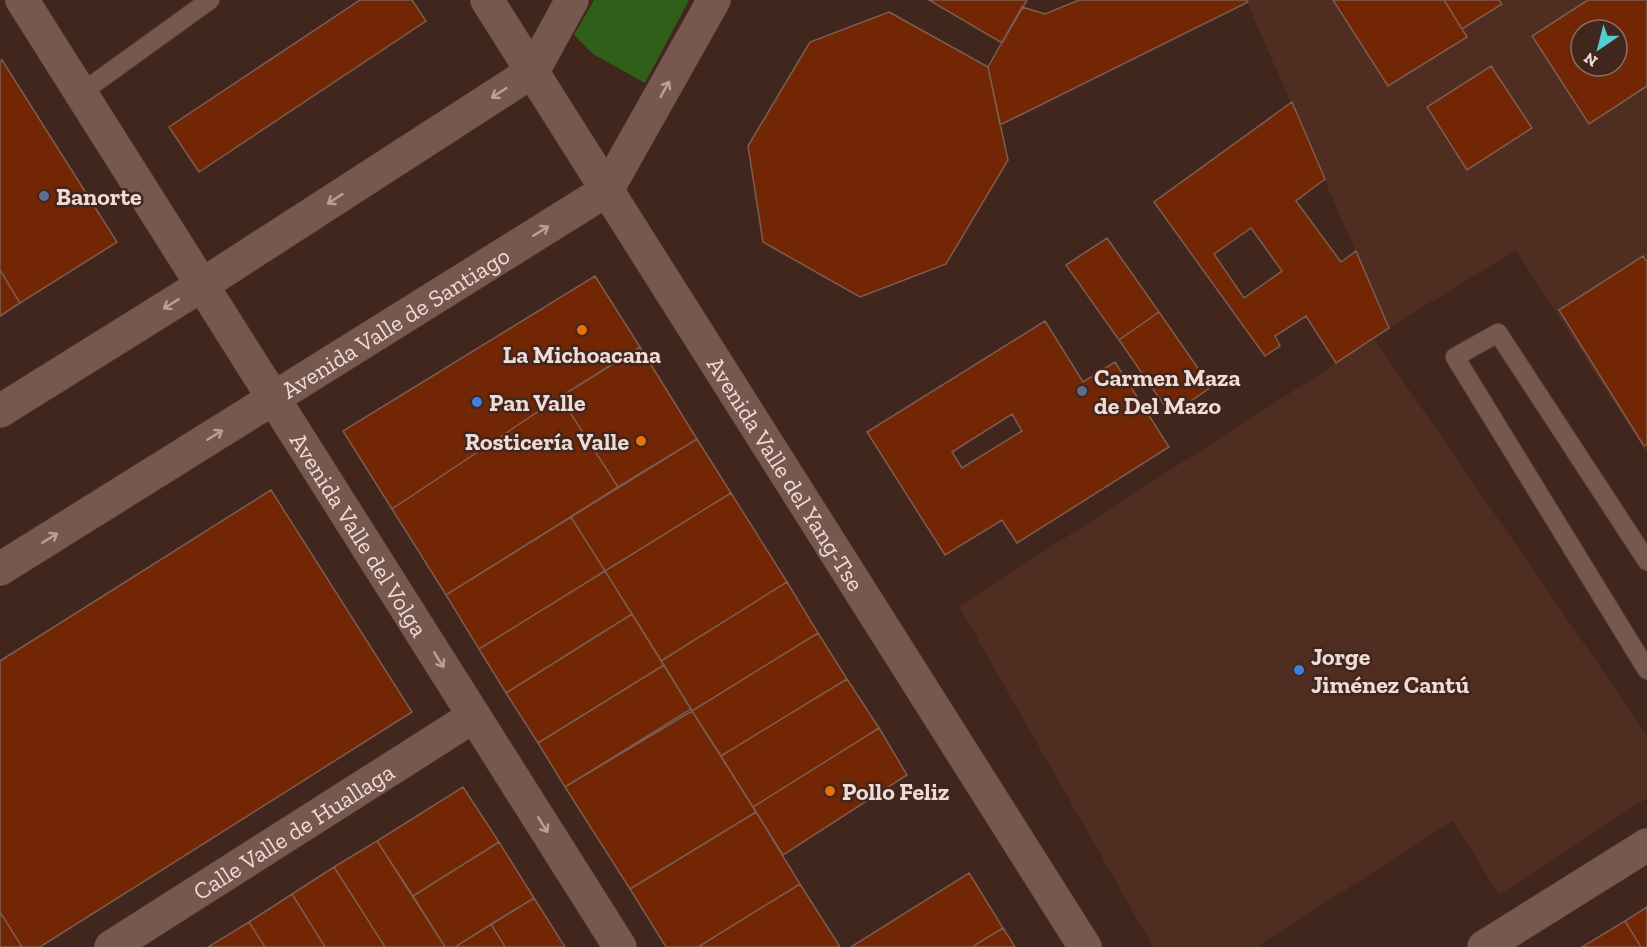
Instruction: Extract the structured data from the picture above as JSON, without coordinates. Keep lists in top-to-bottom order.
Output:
{
  "streets": {
    "street": [
      "Avenida Valle de Santiago",
      "Avenida Valle del Yang-Tse",
      "Avenida Valle del Volga",
      "Calle Valle de Huallaga"
    ]
  },
  "crossings": [
    ["Avenida Valle de Santiago", "Avenida Valle del Yang-Tse"],
    ["Avenida Valle de Santiago", "Avenida Valle del Volga"],
    ["Avenida Valle del Volga", "Calle Valle de Huallaga"]
  ],
  "one_way": ["Avenida Valle del Volga"],
  "places": [
    "Banorte",
    "La Michoacana",
    "Carmen Maza de Del Mazo",
    "Pan Valle",
    "Rosticería Valle",
    "Jorge Jiménez Cantú",
    "Pollo Feliz"
  ],
  "north": "bottom left"
}
